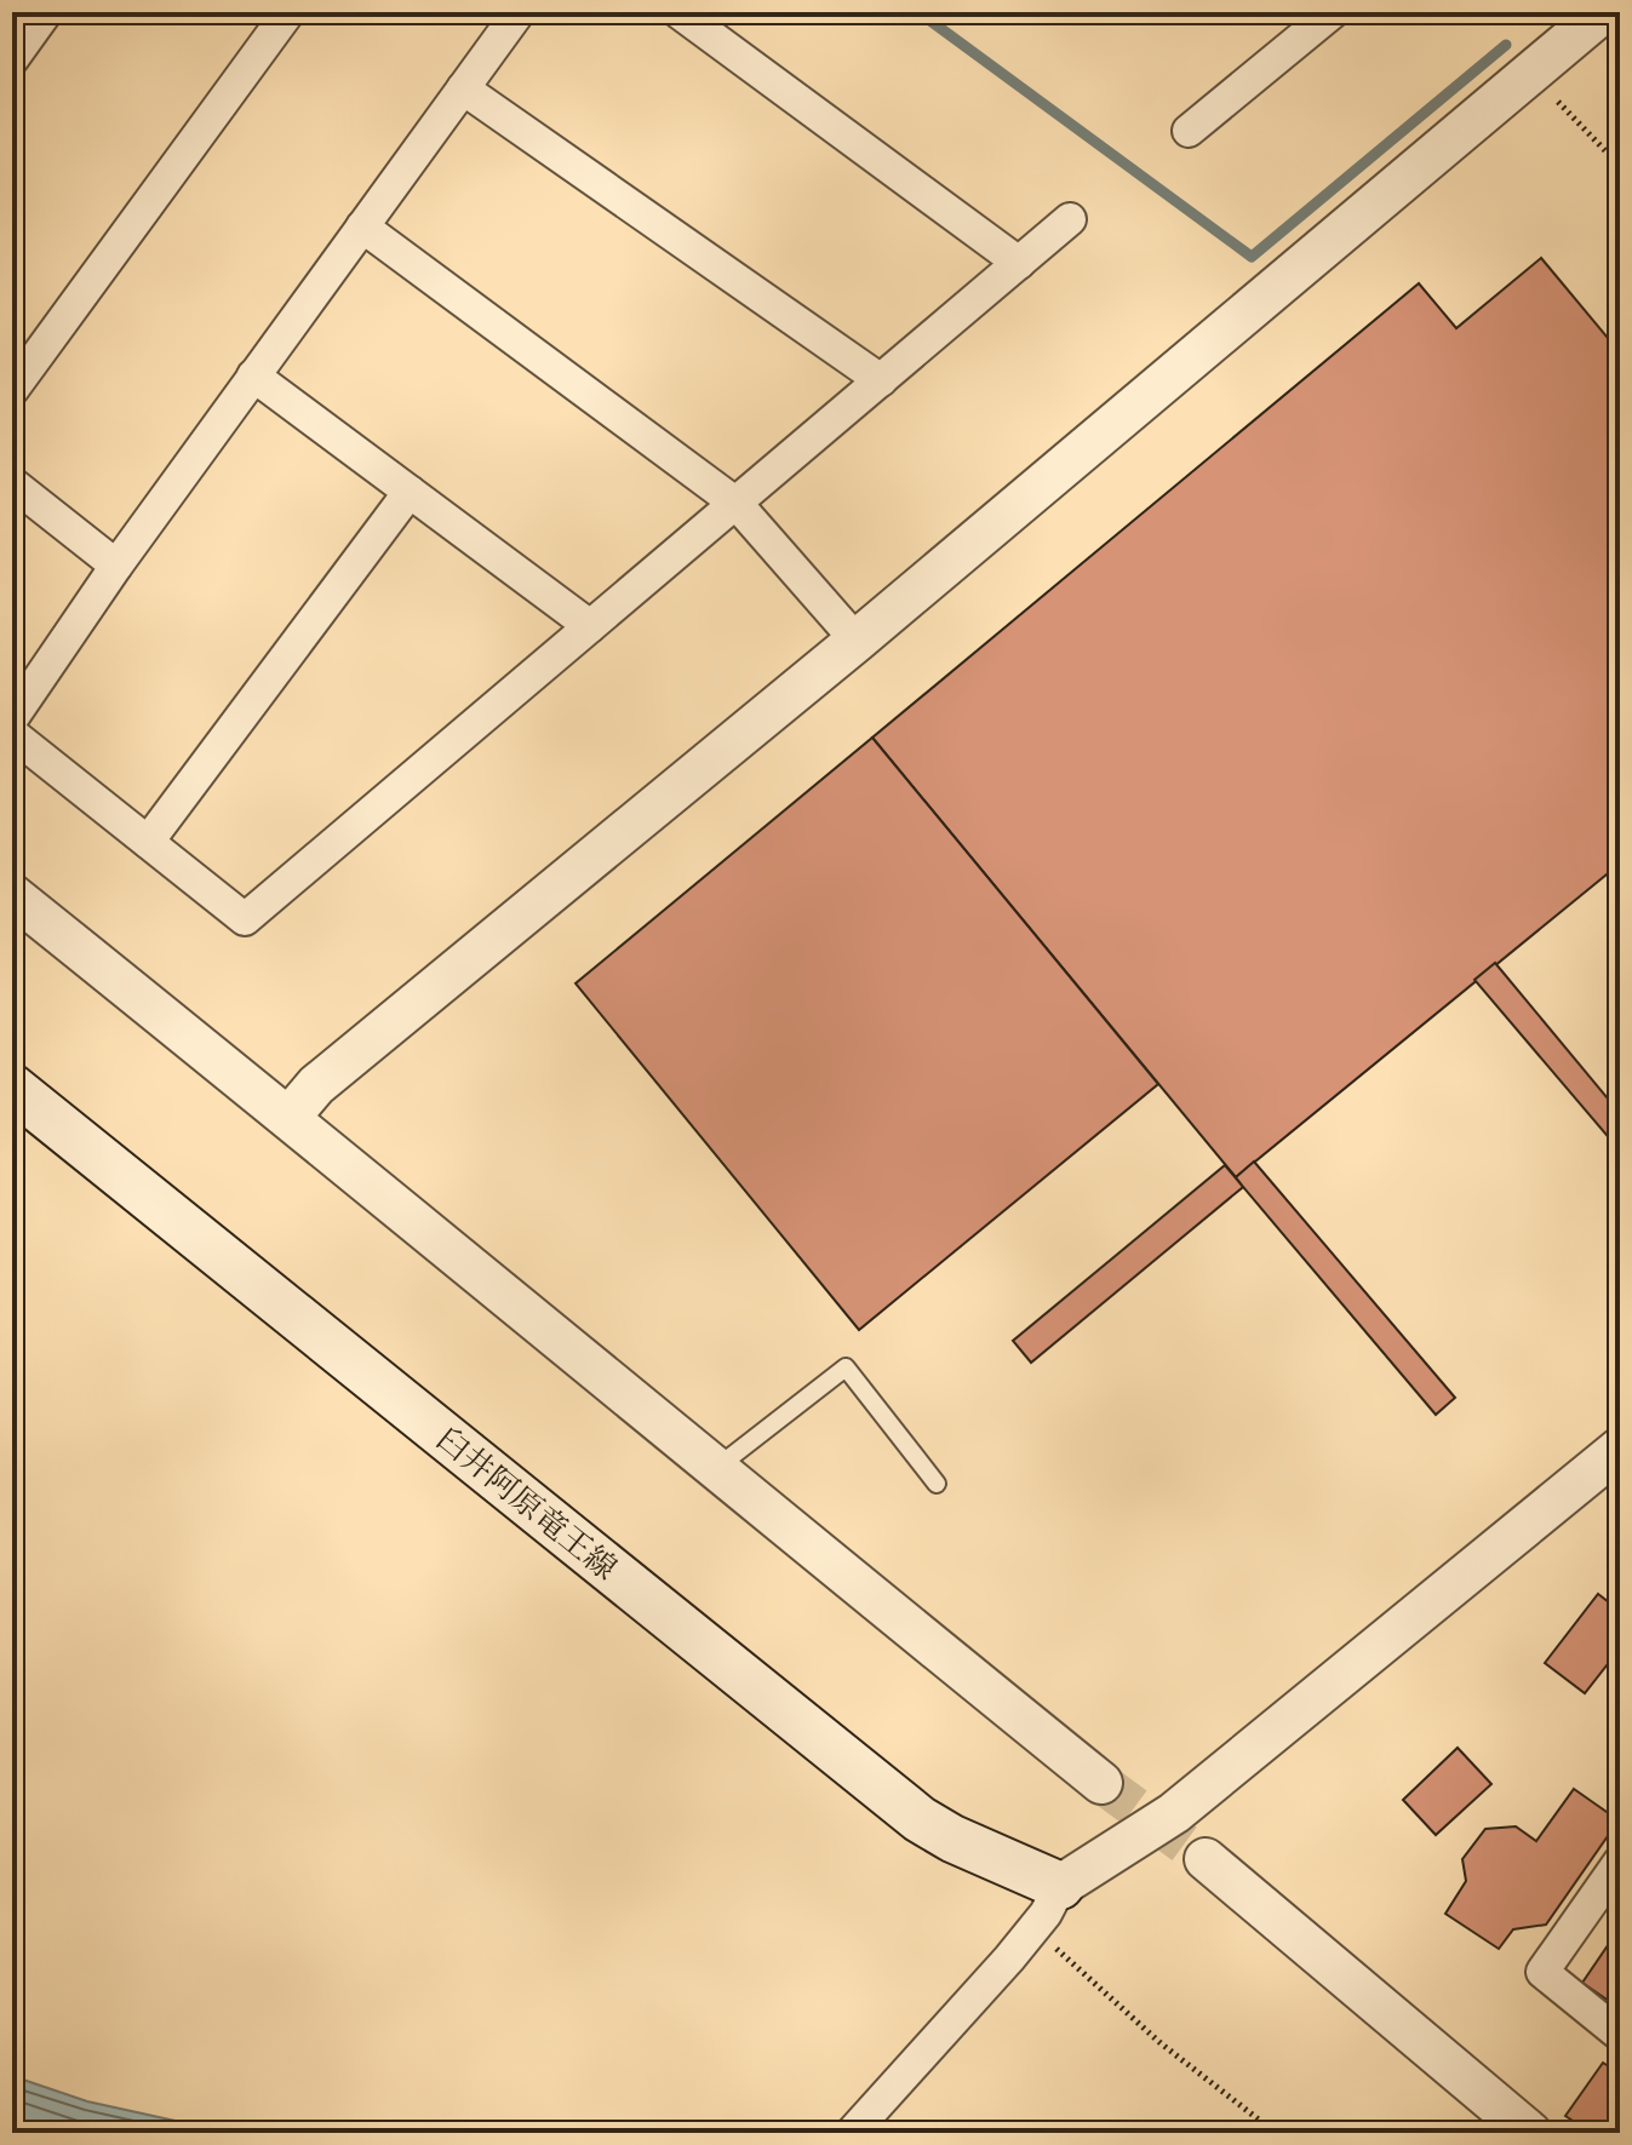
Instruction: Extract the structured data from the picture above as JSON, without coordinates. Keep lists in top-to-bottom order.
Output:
{
  "streets": {
    "main road": ["臼井阿原竜王線"]
  }
}
